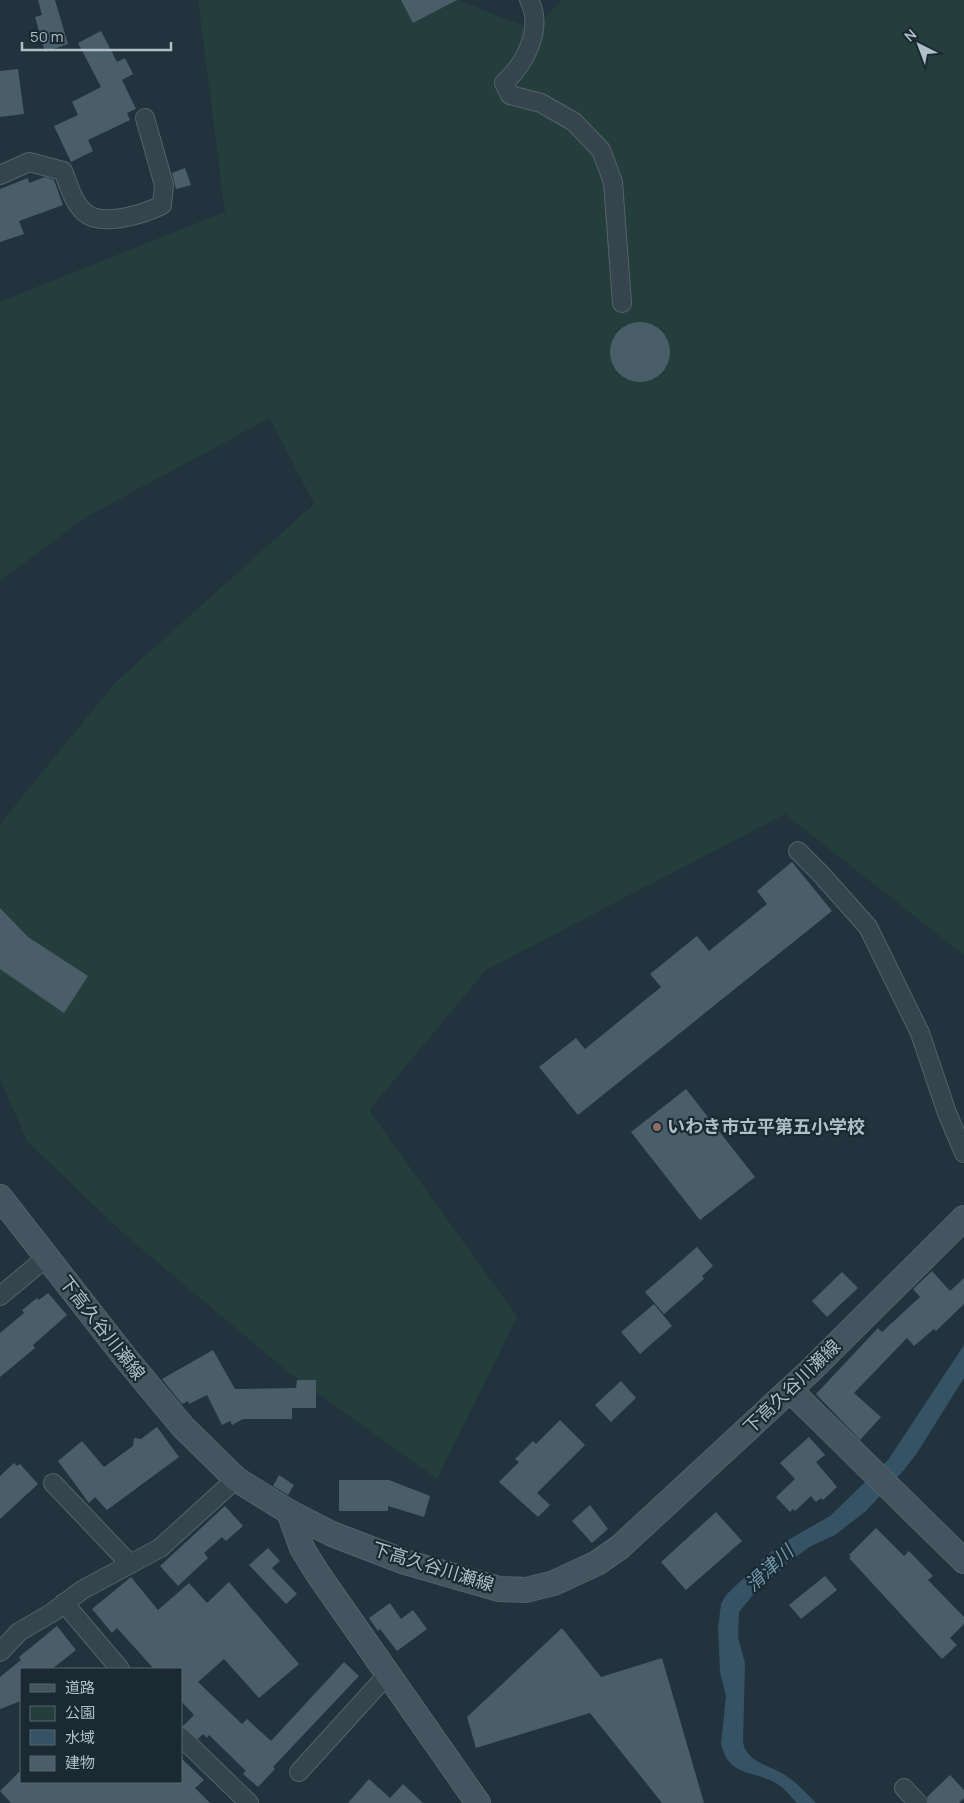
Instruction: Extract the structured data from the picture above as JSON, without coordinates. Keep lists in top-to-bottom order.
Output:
{
  "streets": {
    "main road": ["下高久谷川瀬線"]
  },
  "water": ["滑津川"],
  "places": ["いわき市立平第五小学校"],
  "legend": [
    "道路",
    "公園",
    "水域",
    "建物"
  ],
  "scale_bar": "50 m",
  "north": "top left"
}
